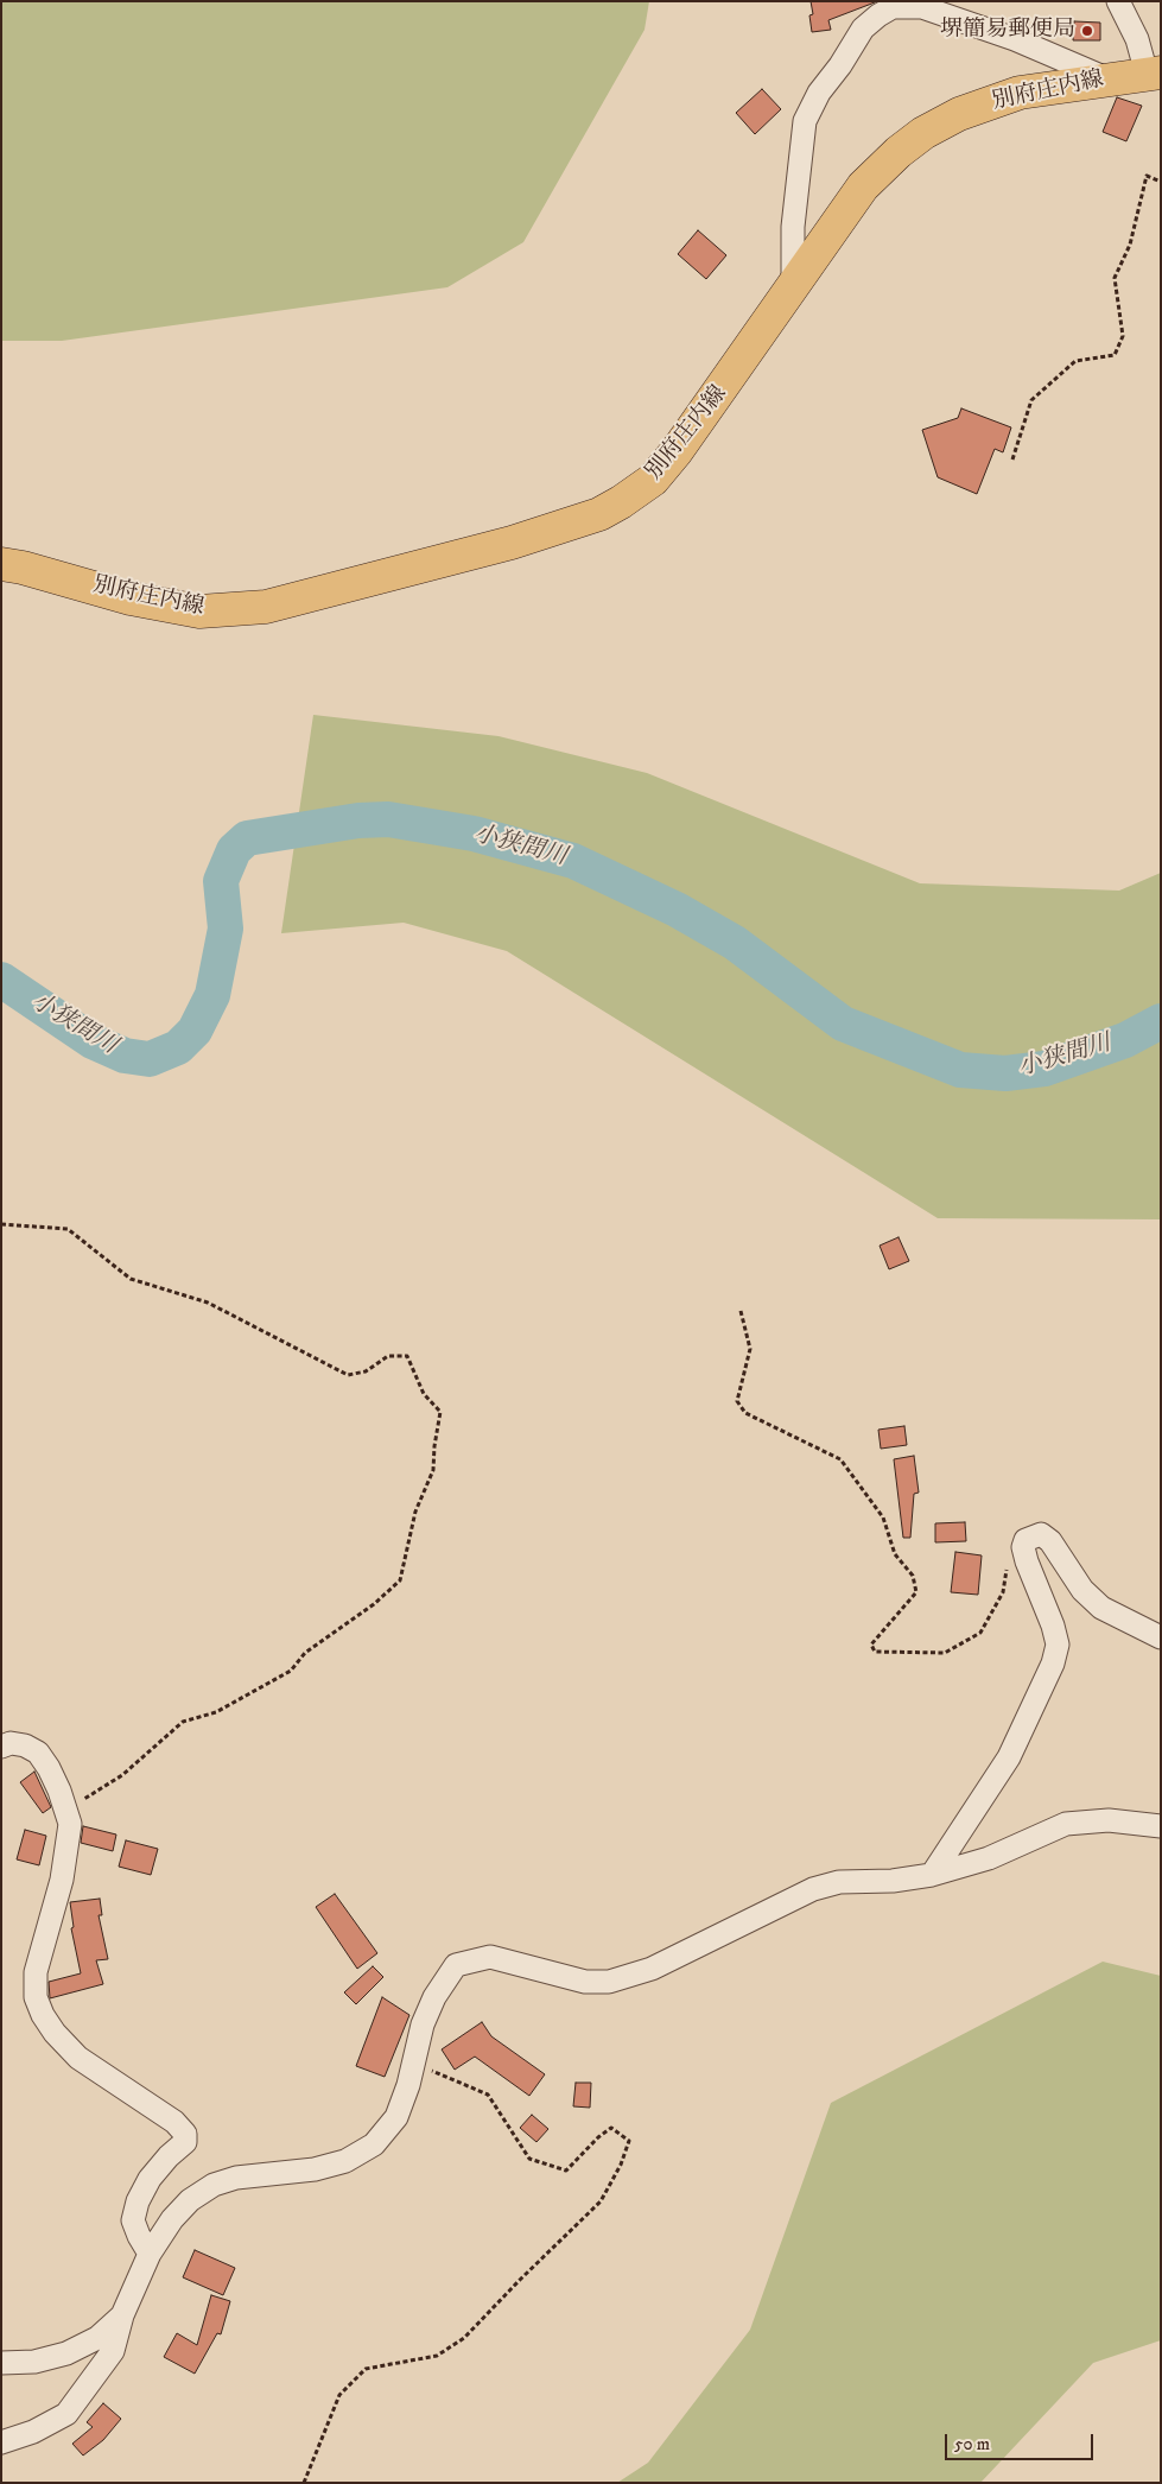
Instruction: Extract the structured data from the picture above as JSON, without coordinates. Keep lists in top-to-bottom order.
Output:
{
  "streets": {
    "main road": ["別府庄内線"]
  },
  "water": ["小狭間川"],
  "places": ["堺簡易郵便局"],
  "scale_bar": "50 m"
}
